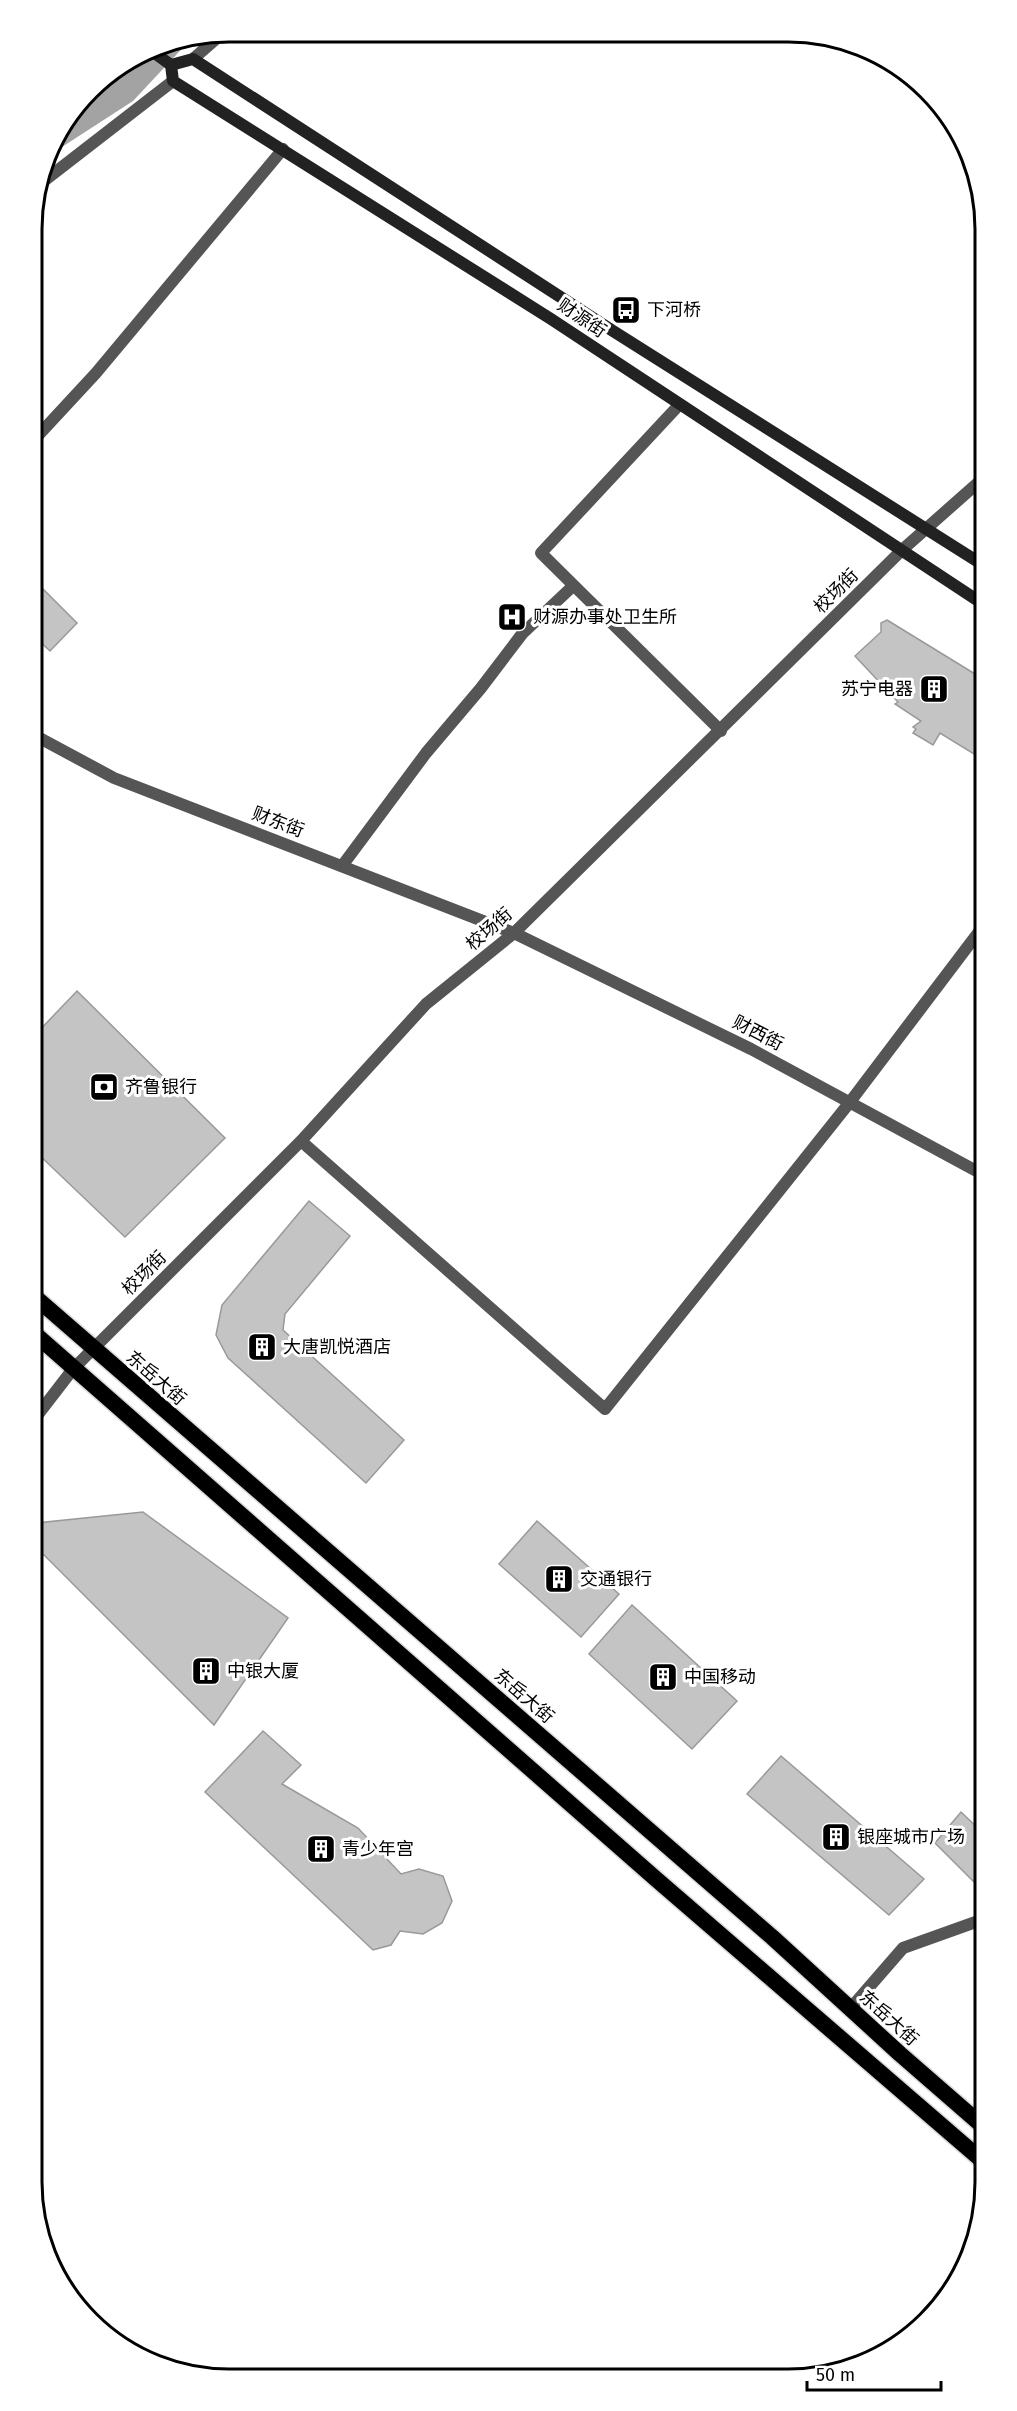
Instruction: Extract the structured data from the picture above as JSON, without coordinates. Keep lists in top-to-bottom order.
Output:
{
  "streets": {
    "highway": ["东岳大街"],
    "main road": ["财源街"],
    "street": ["校场街", "财东街", "财西街"]
  },
  "crossings": [
    ["财源街", "校场街"],
    ["校场街", "财东街"],
    ["校场街", "财西街"],
    ["校场街", "东岳大街"],
    ["财东街", "财西街"]
  ],
  "places": {
    "bus stop": ["下河桥"],
    "hospital": ["财源办事处卫生所"],
    "building": [
      "苏宁电器",
      "大唐凯悦酒店",
      "交通银行",
      "中银大厦",
      "中国移动",
      "银座城市广场",
      "青少年宫"
    ],
    "bank": ["齐鲁银行"]
  },
  "scale_bar": "50 m"
}
